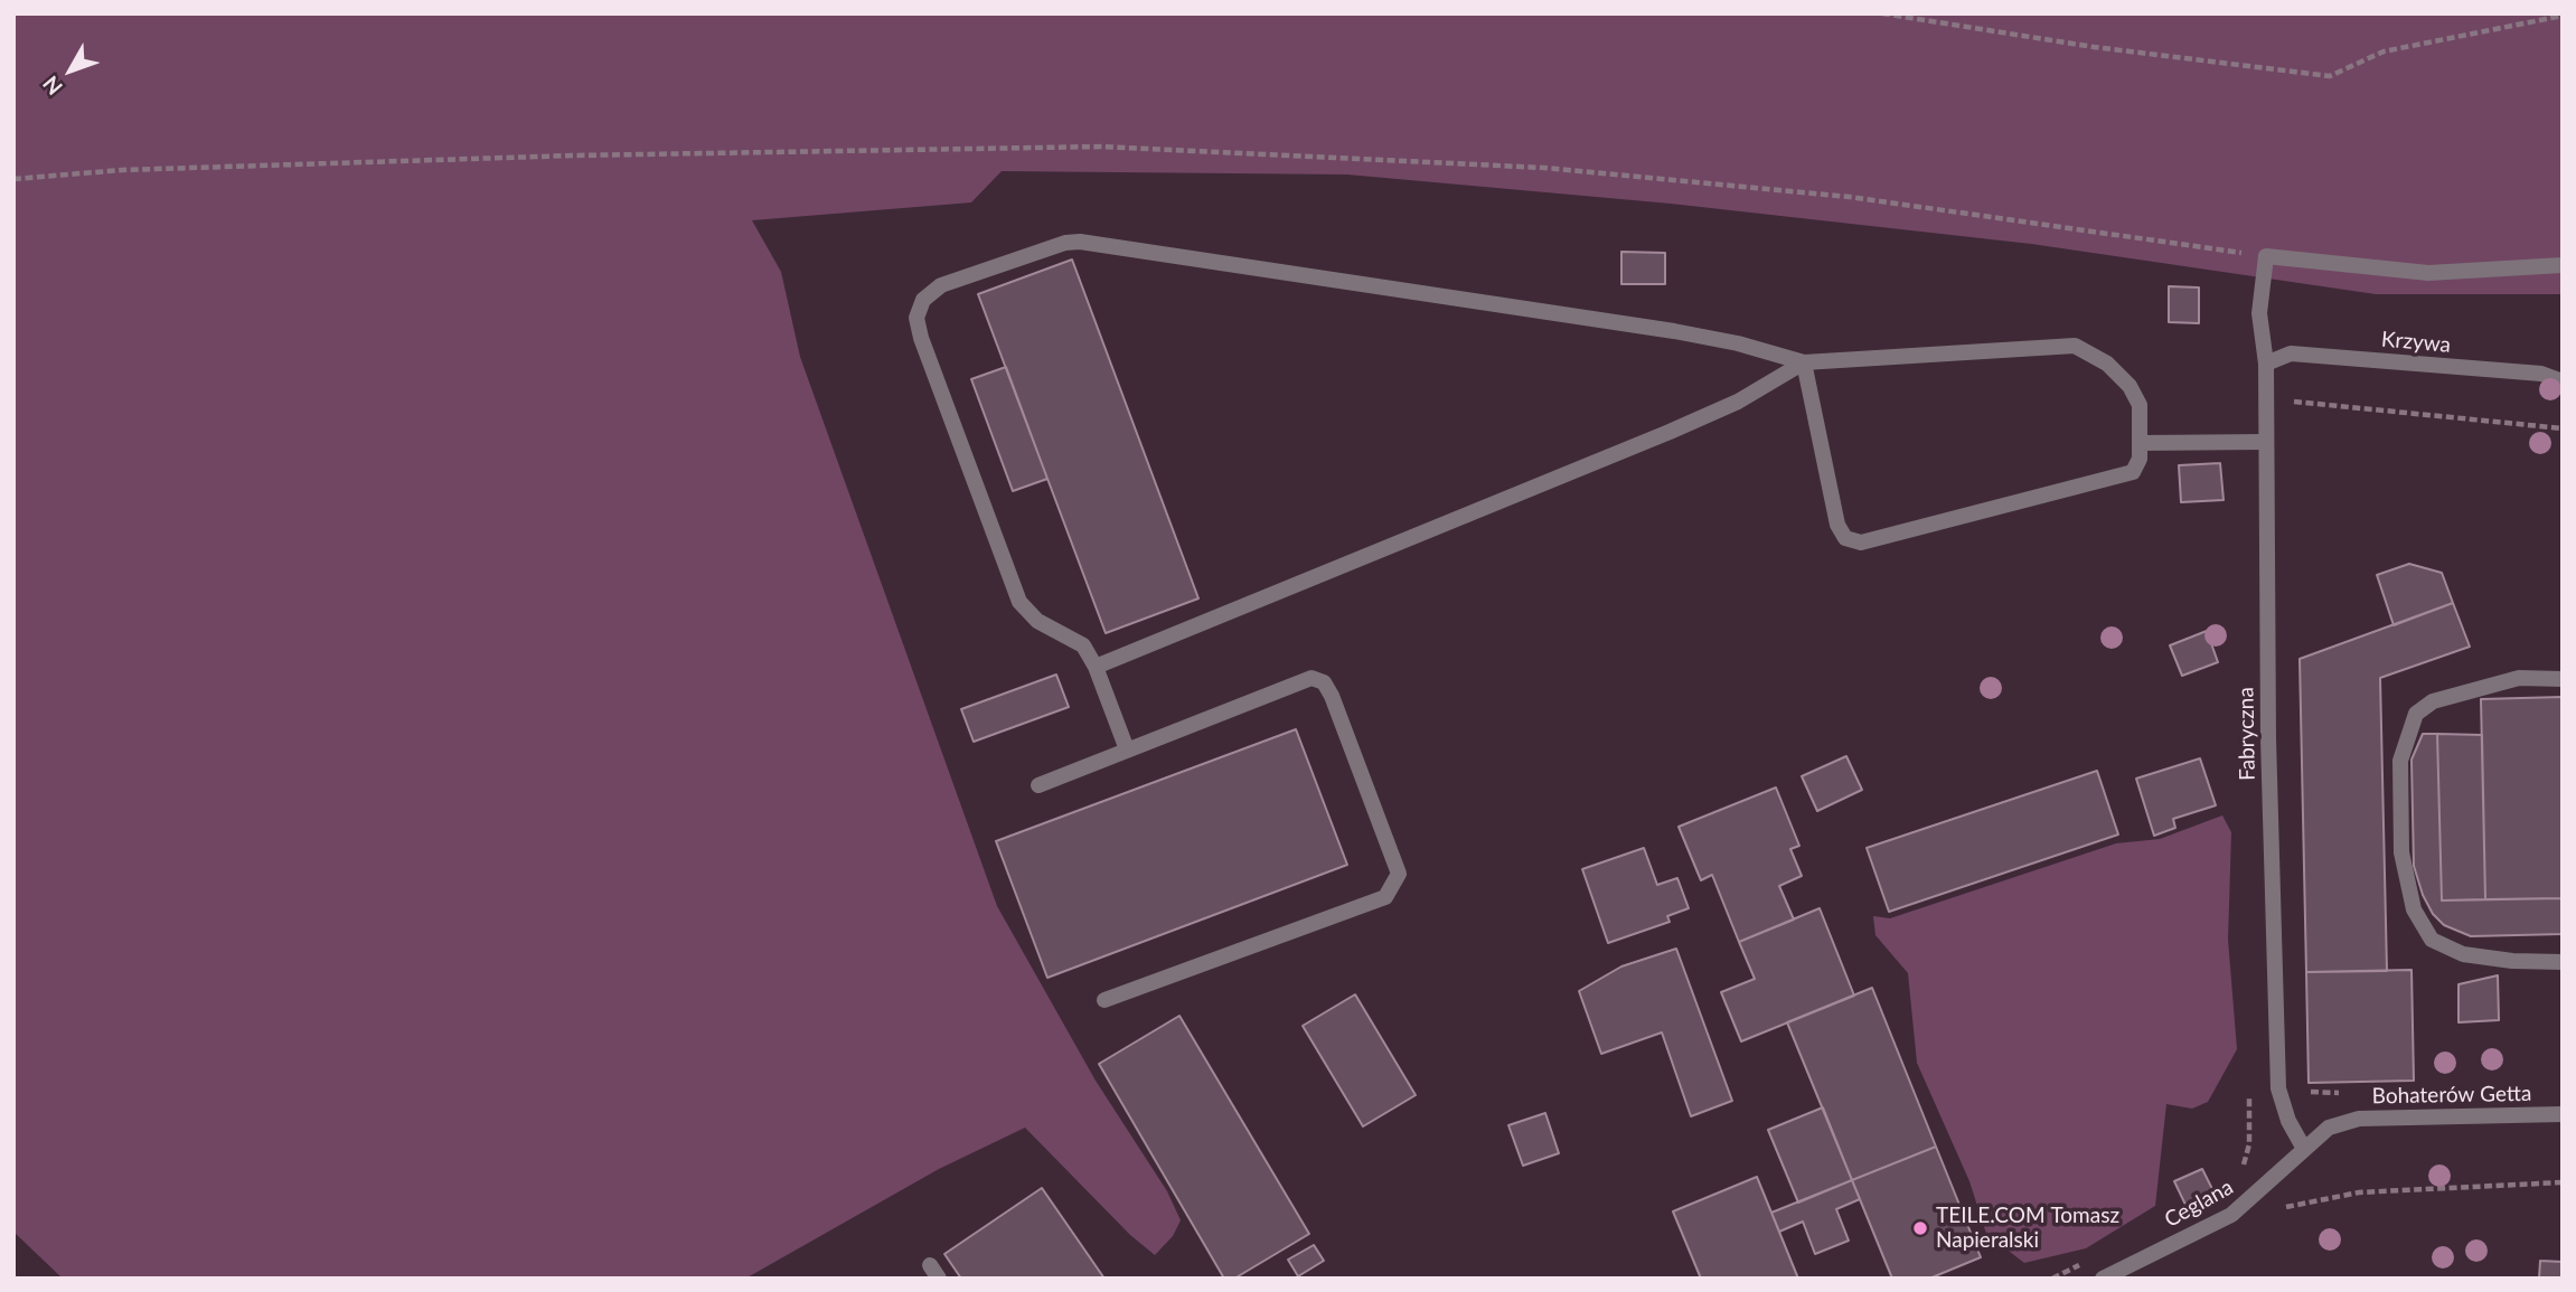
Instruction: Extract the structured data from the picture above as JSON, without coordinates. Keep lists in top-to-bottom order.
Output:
{
  "streets": {
    "street": [
      "Krzywa",
      "Fabryczna",
      "Bohaterów Getta",
      "Ceglana"
    ]
  },
  "crossings": [
    ["Krzywa", "Fabryczna"],
    ["Fabryczna", "Bohaterów Getta"],
    ["Fabryczna", "Ceglana"],
    ["Bohaterów Getta", "Ceglana"]
  ],
  "places": ["TEILE.COM Tomasz Napieralski"],
  "north": "bottom left"
}
